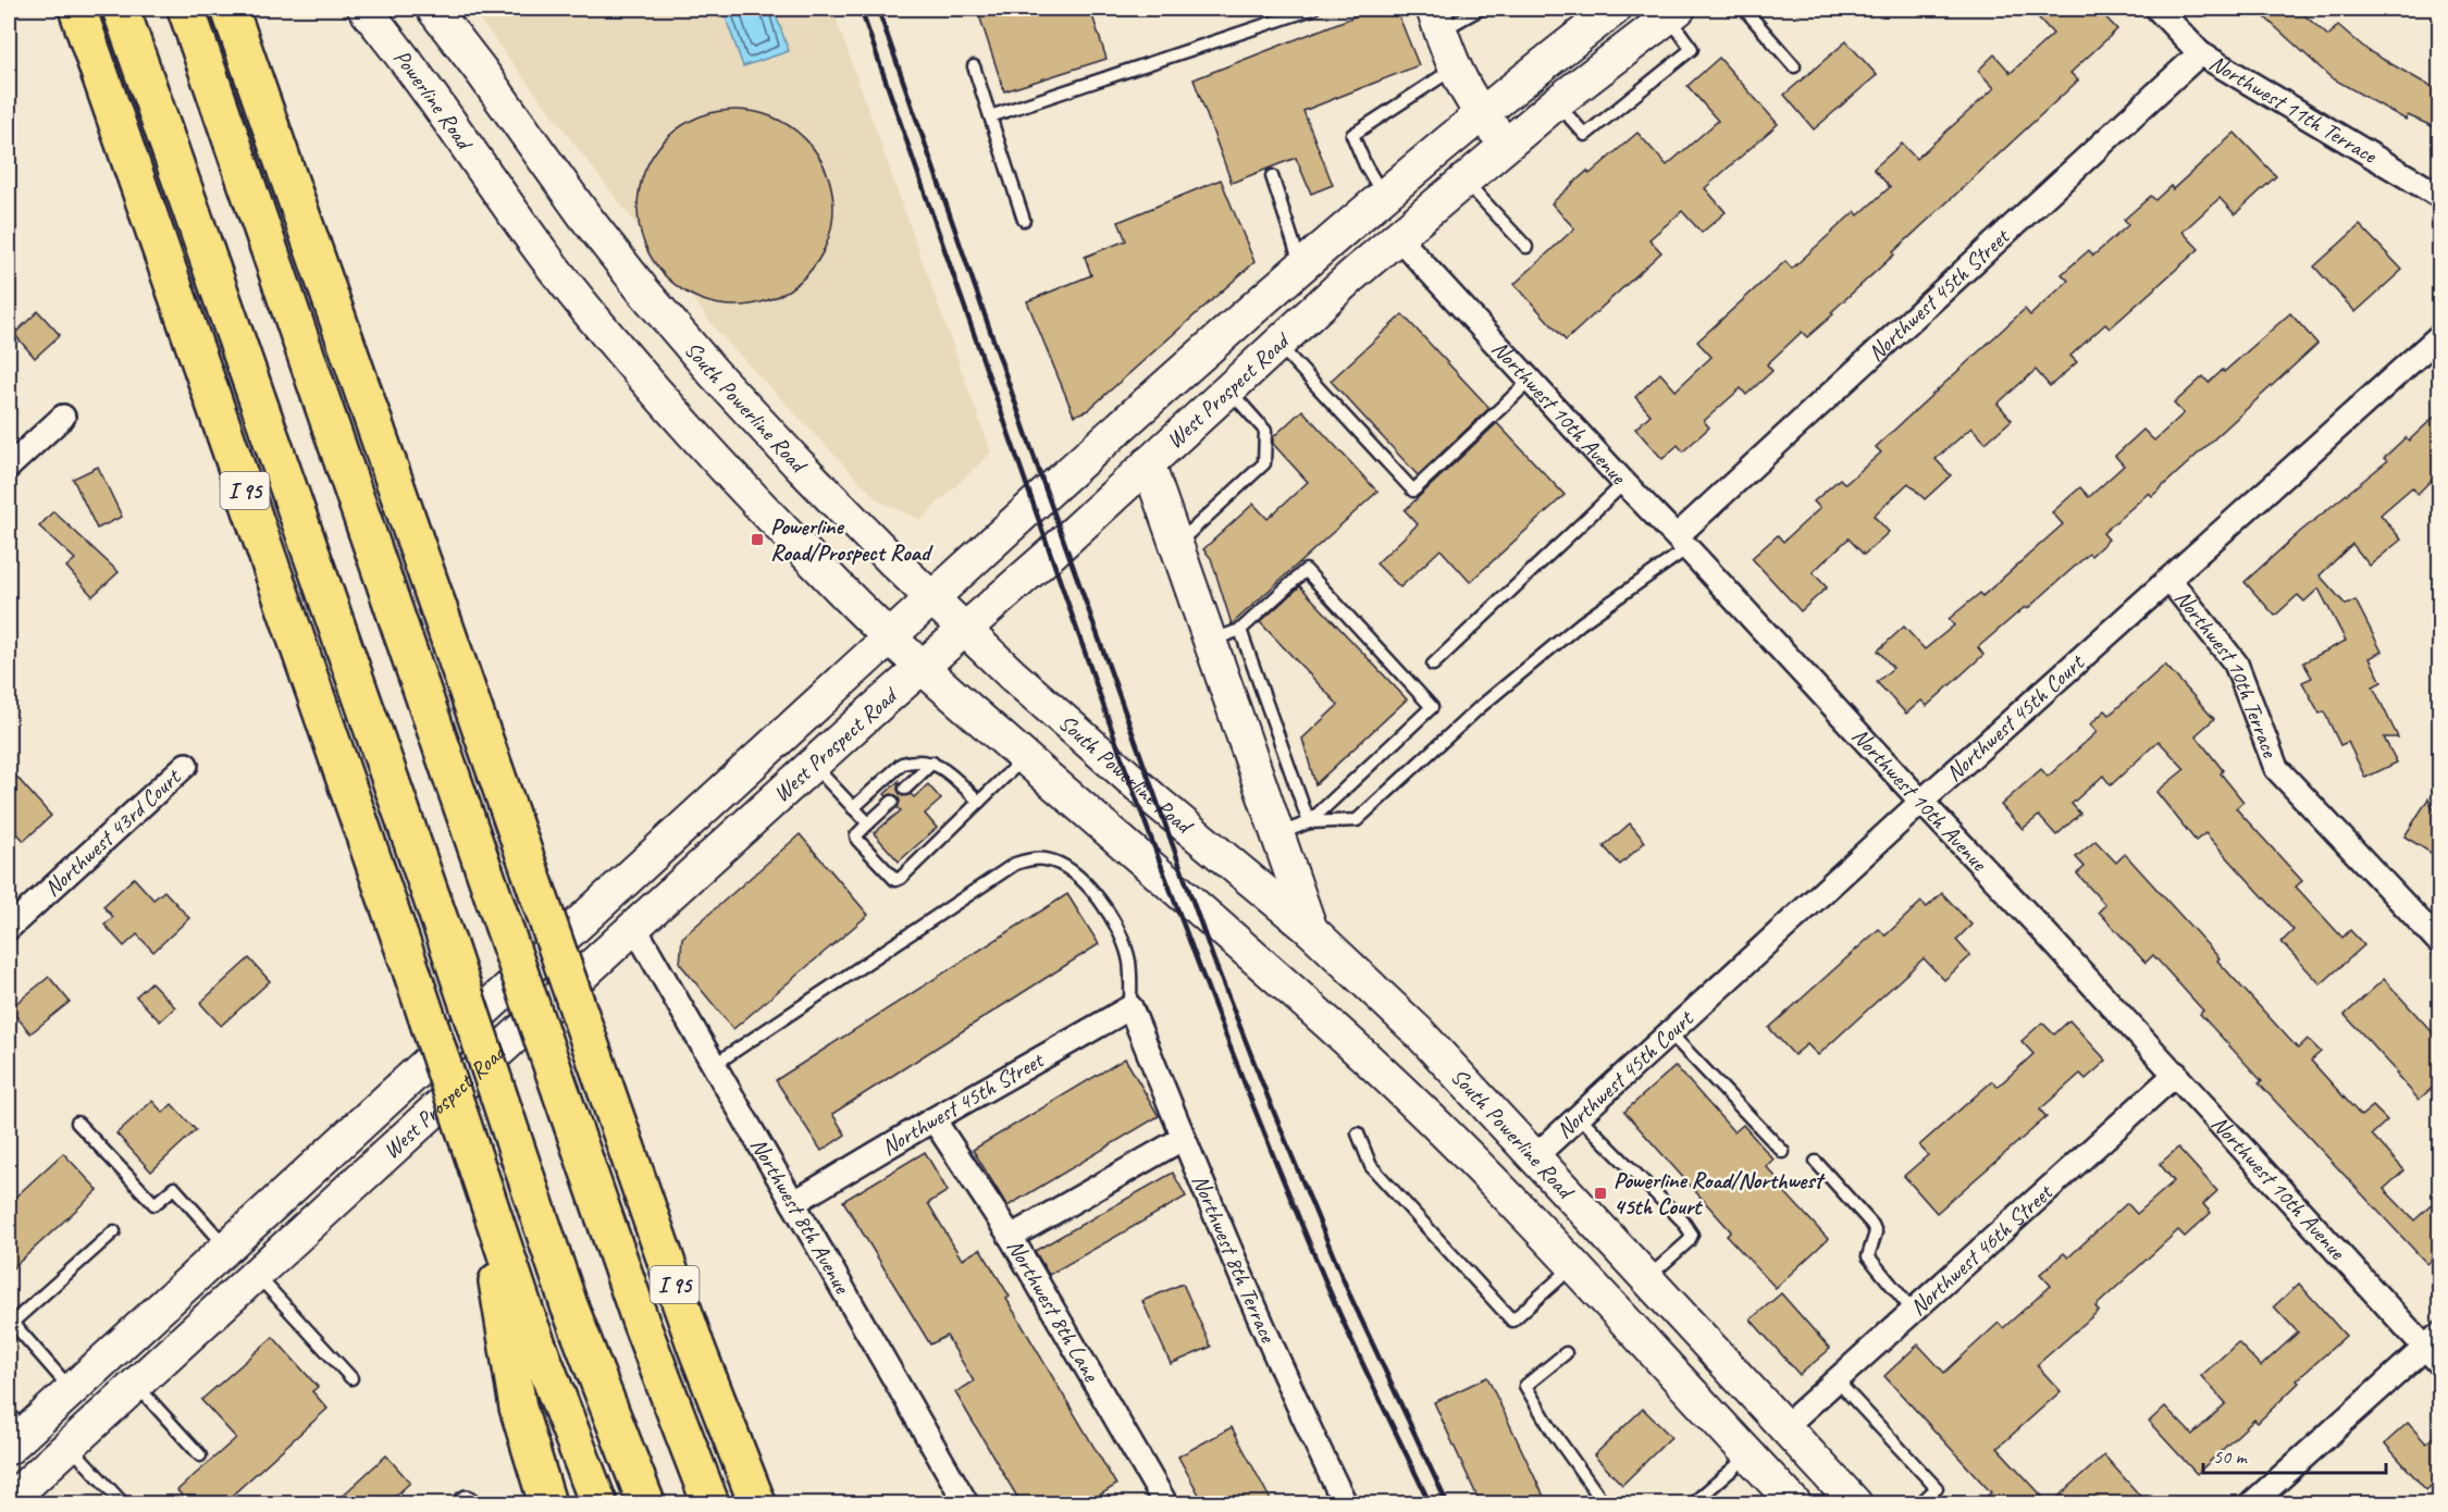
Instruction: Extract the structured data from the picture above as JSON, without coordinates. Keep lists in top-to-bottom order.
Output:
{
  "streets": {
    "highway": ["I 95"],
    "main road": ["Powerline Road", "West Prospect Road", "South Powerline Road"],
    "street": [
      "Northwest 11th Terrace",
      "Northwest 45th Street",
      "Northwest 10th Avenue",
      "Northwest 10th Terrace",
      "Northwest 45th Court",
      "Northwest 43rd Court",
      "Northwest 8th Avenue",
      "Northwest 46th Street",
      "Northwest 8th Terrace",
      "Northwest 8th Lane"
    ]
  },
  "crossings": [
    ["Powerline Road", "South Powerline Road"],
    ["Northwest 11th Terrace", "Northwest 45th Street"],
    ["Northwest 45th Street", "Northwest 10th Avenue"],
    ["Northwest 45th Street", "Northwest 8th Avenue"],
    ["Northwest 45th Street", "Northwest 8th Terrace"],
    ["Northwest 45th Street", "Northwest 8th Lane"],
    ["West Prospect Road", "South Powerline Road"],
    ["West Prospect Road", "Northwest 10th Avenue"],
    ["West Prospect Road", "Northwest 8th Avenue"],
    ["South Powerline Road", "Northwest 45th Court"],
    ["South Powerline Road", "Northwest 46th Street"],
    ["Northwest 10th Avenue", "Northwest 45th Court"],
    ["Northwest 10th Avenue", "Northwest 46th Street"],
    ["Northwest 10th Terrace", "Northwest 45th Court"]
  ],
  "places": {
    "transit": ["Powerline Road/Prospect Road", "Powerline Road/Northwest 45th Court"]
  },
  "scale_bar": "50 m"
}
